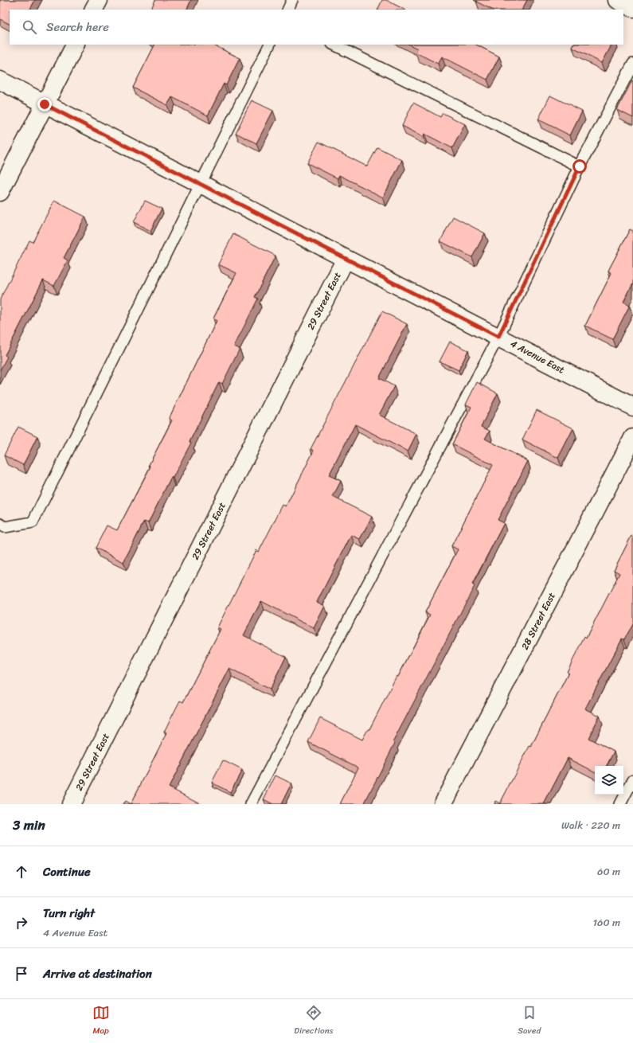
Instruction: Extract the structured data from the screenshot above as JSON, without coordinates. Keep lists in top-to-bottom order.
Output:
{
  "streets": {
    "street": ["29 Street East", "4 Avenue East", "28 Street East"]
  },
  "crossings": [
    ["29 Street East", "4 Avenue East"]
  ],
  "page": {
    "search": "Search here",
    "heading": ["3 min", "Walk · 220 m"],
    "list": [
      ["Continue", "60 m"],
      ["Turn right", "4 Avenue East", "160 m"],
      "Arrive at destination"
    ],
    "nav": ["Map", "Directions", "Saved"]
  }
}
